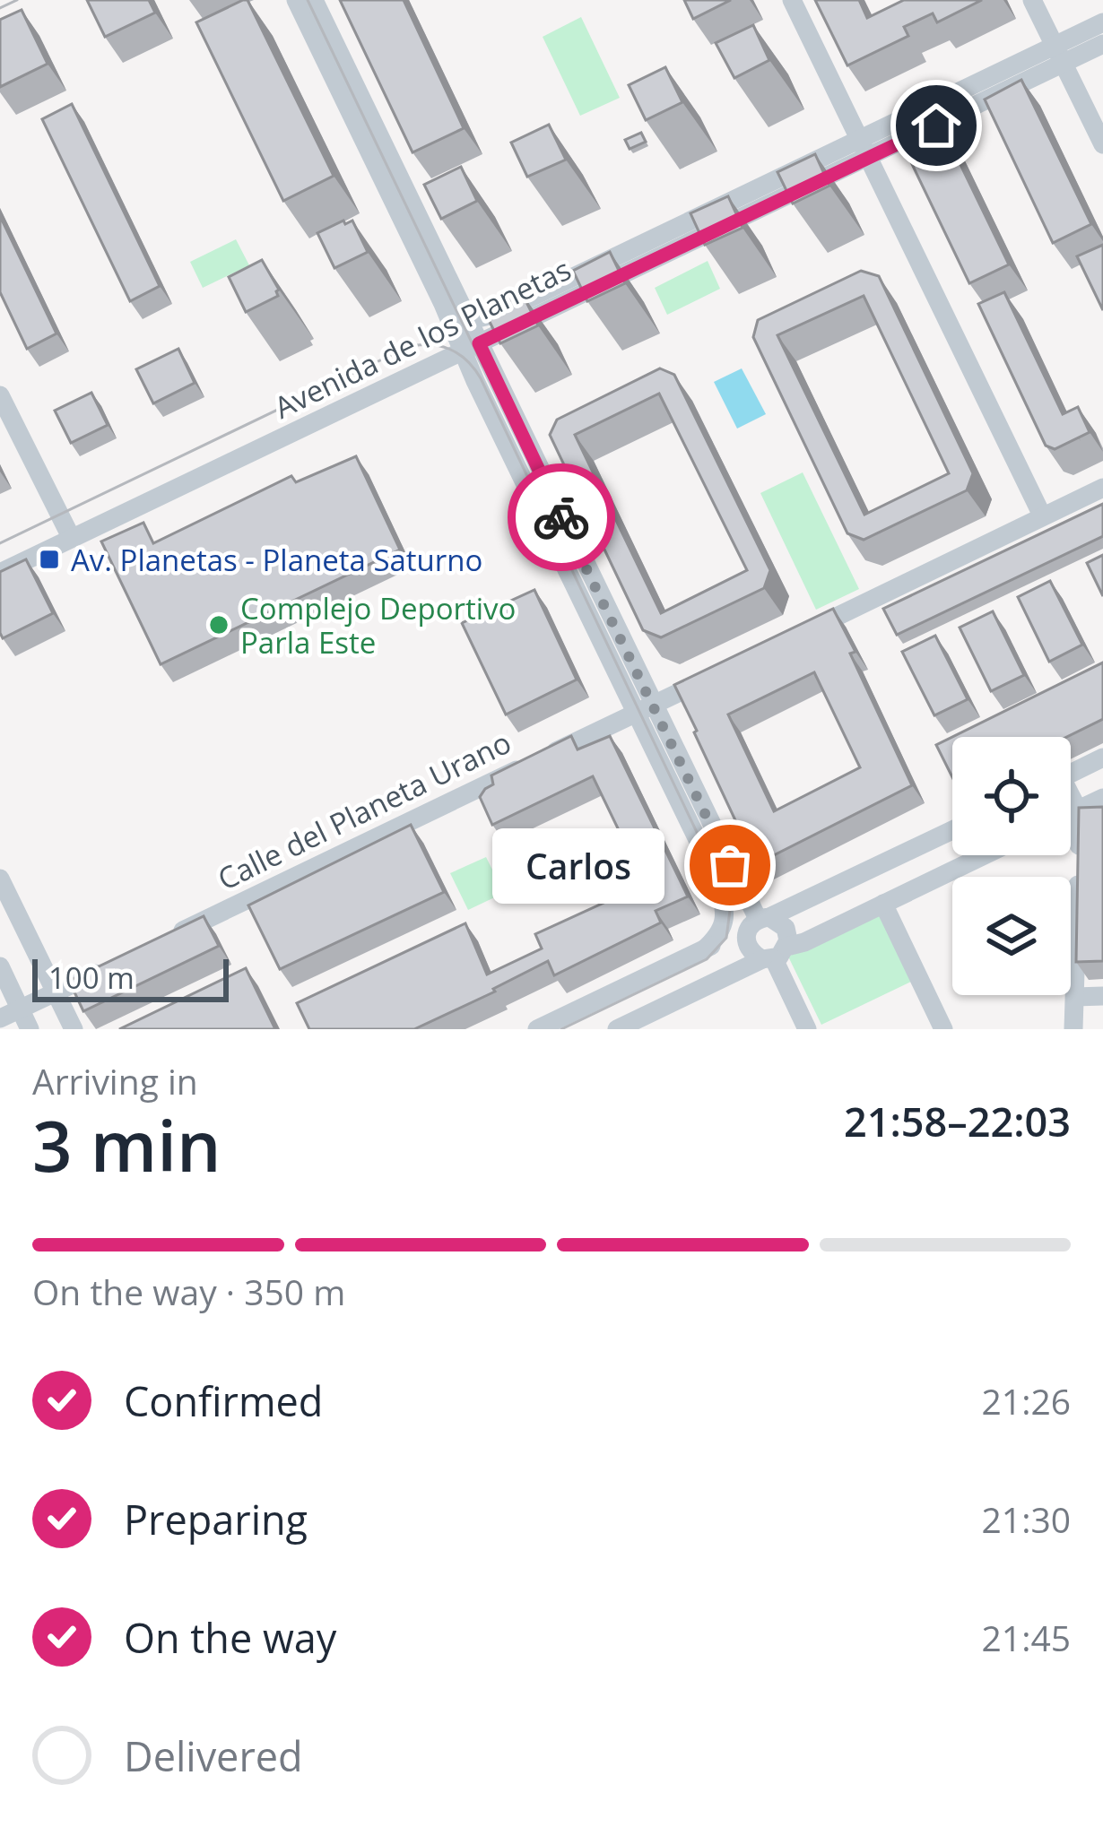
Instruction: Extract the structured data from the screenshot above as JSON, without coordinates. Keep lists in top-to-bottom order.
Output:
{
  "streets": {
    "street": ["Avenida de los Planetas", "Calle del Planeta Urano"]
  },
  "places": {
    "transit": ["Av. Planetas - Planeta Saturno"],
    "other": ["Complejo Deportivo Parla Este", "Carlos"]
  },
  "scale_bar": "100 m",
  "page": {
    "bubble": "Carlos",
    "scale": "100 m",
    "heading": ["3 min", "Arriving in", "21:58–22:03"],
    "bar": "On the way · 350 m",
    "list": [
      ["Confirmed", "21:26"],
      ["Preparing", "21:30"],
      ["On the way", "21:45"],
      "Delivered"
    ]
  }
}
